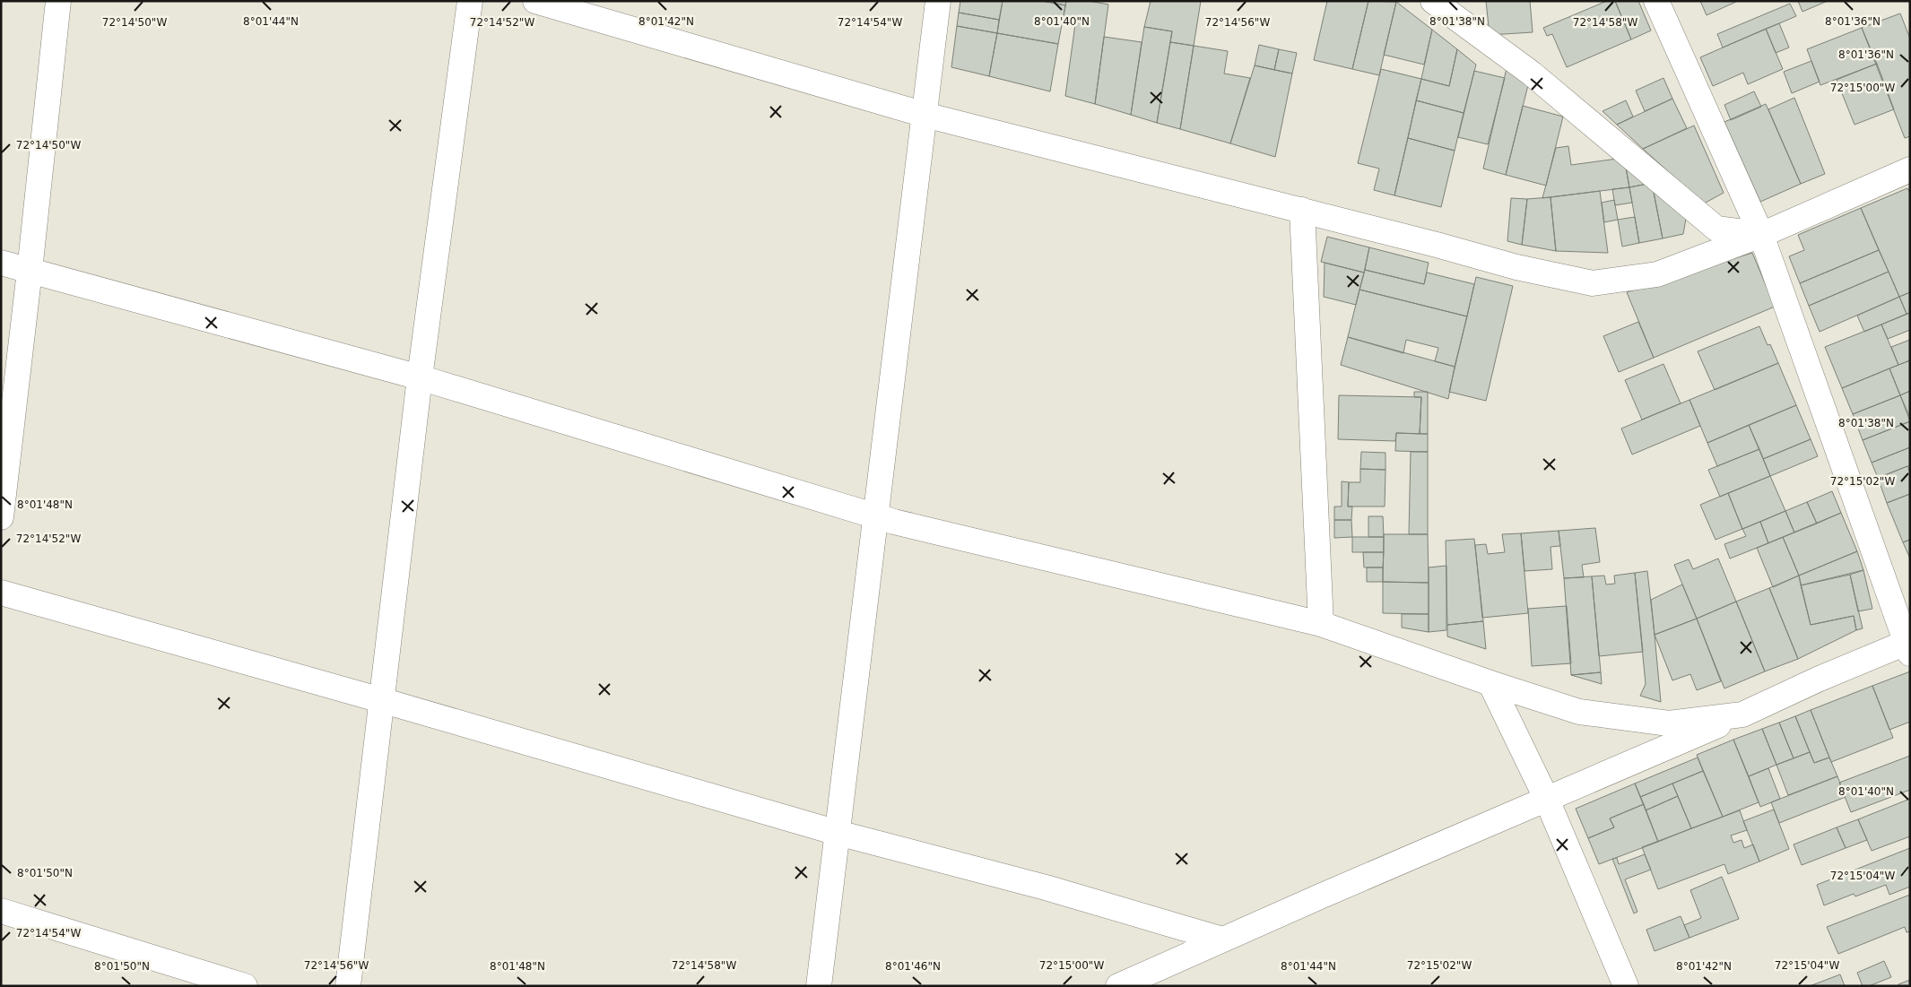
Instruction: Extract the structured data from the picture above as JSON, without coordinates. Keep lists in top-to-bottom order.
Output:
{
  "coordinates": [
    "8°01'38\"N",
    "8°01'36\"N",
    "8°01'44\"N",
    "8°01'42\"N",
    "8°01'40\"N",
    "72°14'50\"W",
    "72°14'52\"W",
    "72°14'54\"W",
    "72°14'56\"W",
    "72°14'58\"W",
    "72°15'00\"W",
    "72°15'02\"W",
    "8°01'48\"N",
    "8°01'50\"N",
    "72°15'04\"W",
    "8°01'46\"N"
  ]
}
